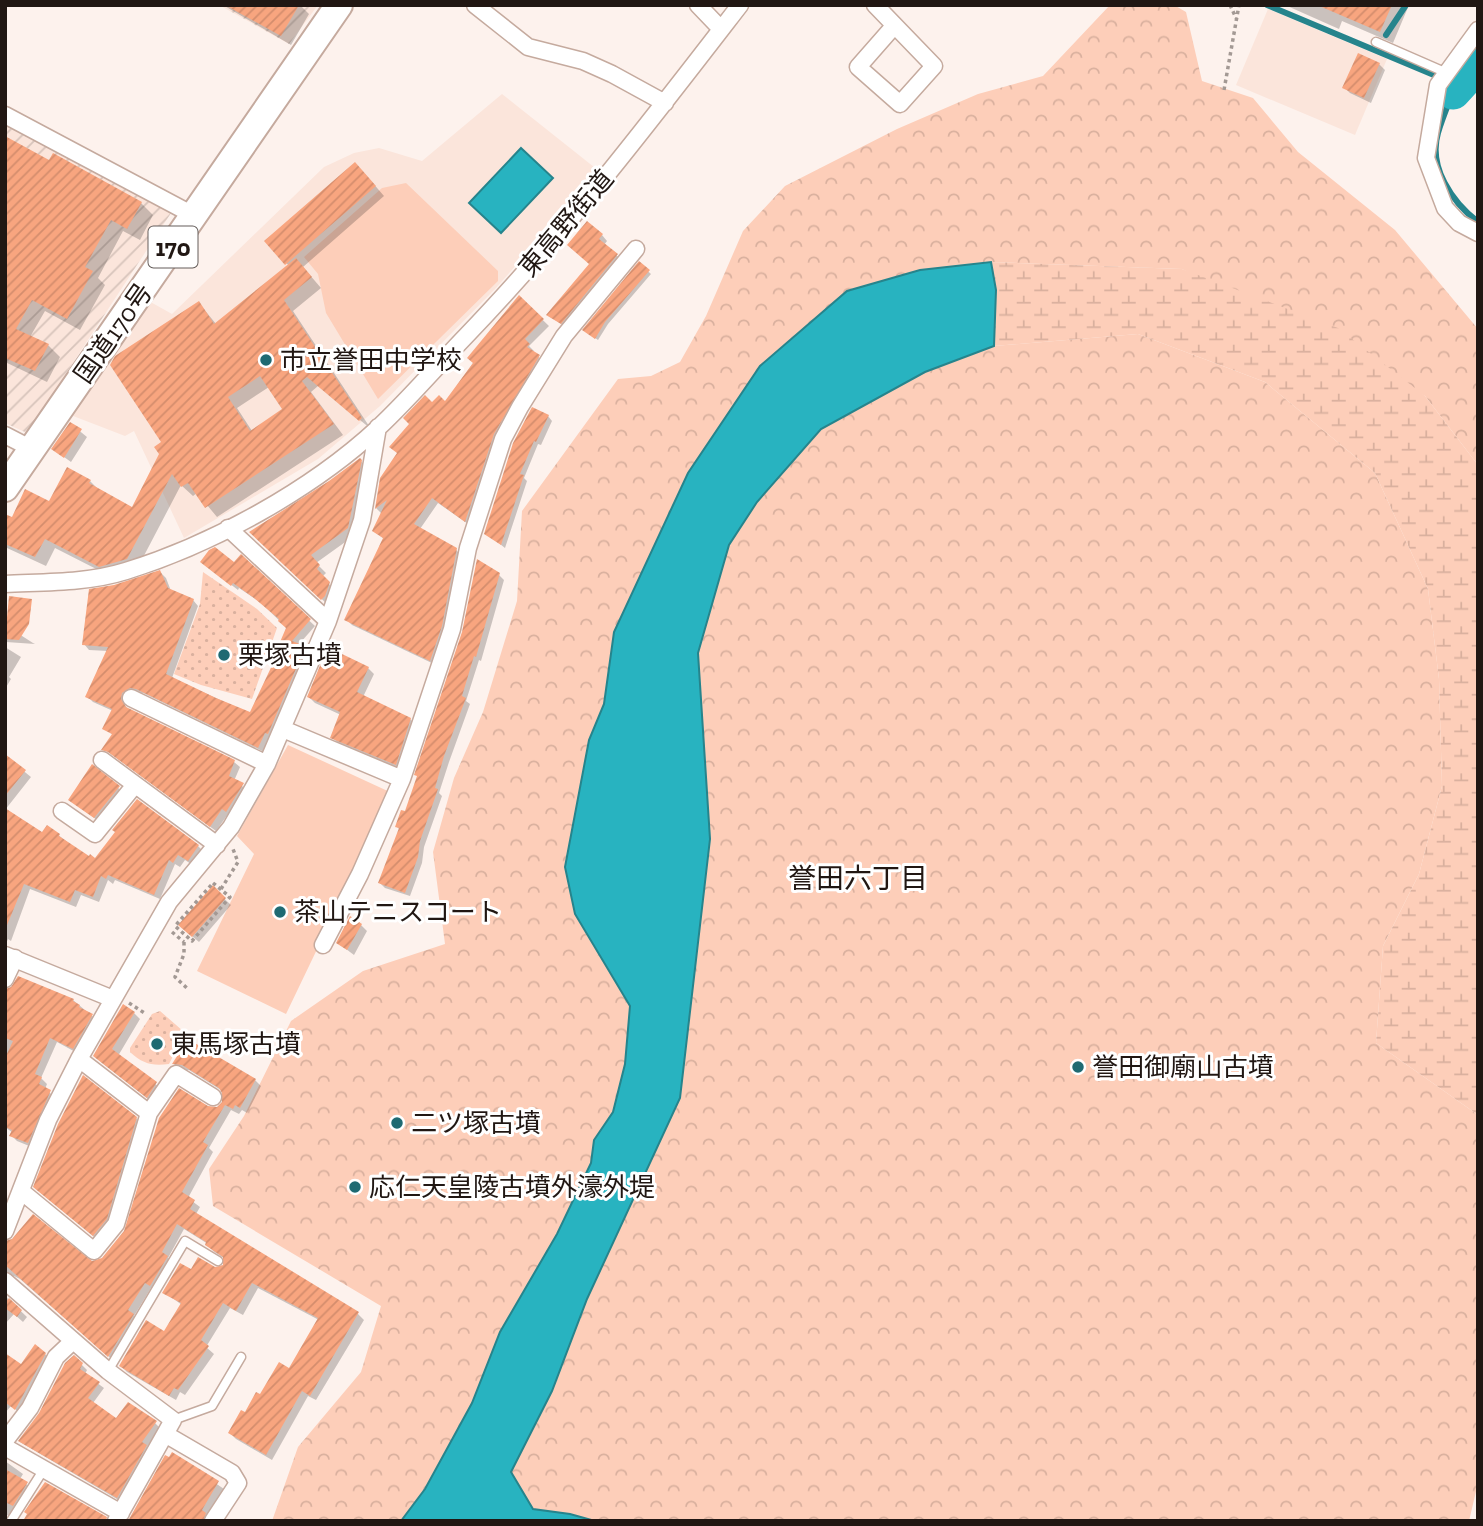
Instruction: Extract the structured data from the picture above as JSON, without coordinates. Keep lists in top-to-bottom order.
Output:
{
  "streets": {
    "highway": ["170", "国道170号"],
    "street": ["東高野街道"]
  },
  "districts": ["誉田六丁目"],
  "places": [
    "市立誉田中学校",
    "栗塚古墳",
    "茶山テニスコート",
    "東馬塚古墳",
    "誉田御廟山古墳",
    "二ツ塚古墳",
    "応仁天皇陵古墳外濠外堤"
  ]
}
